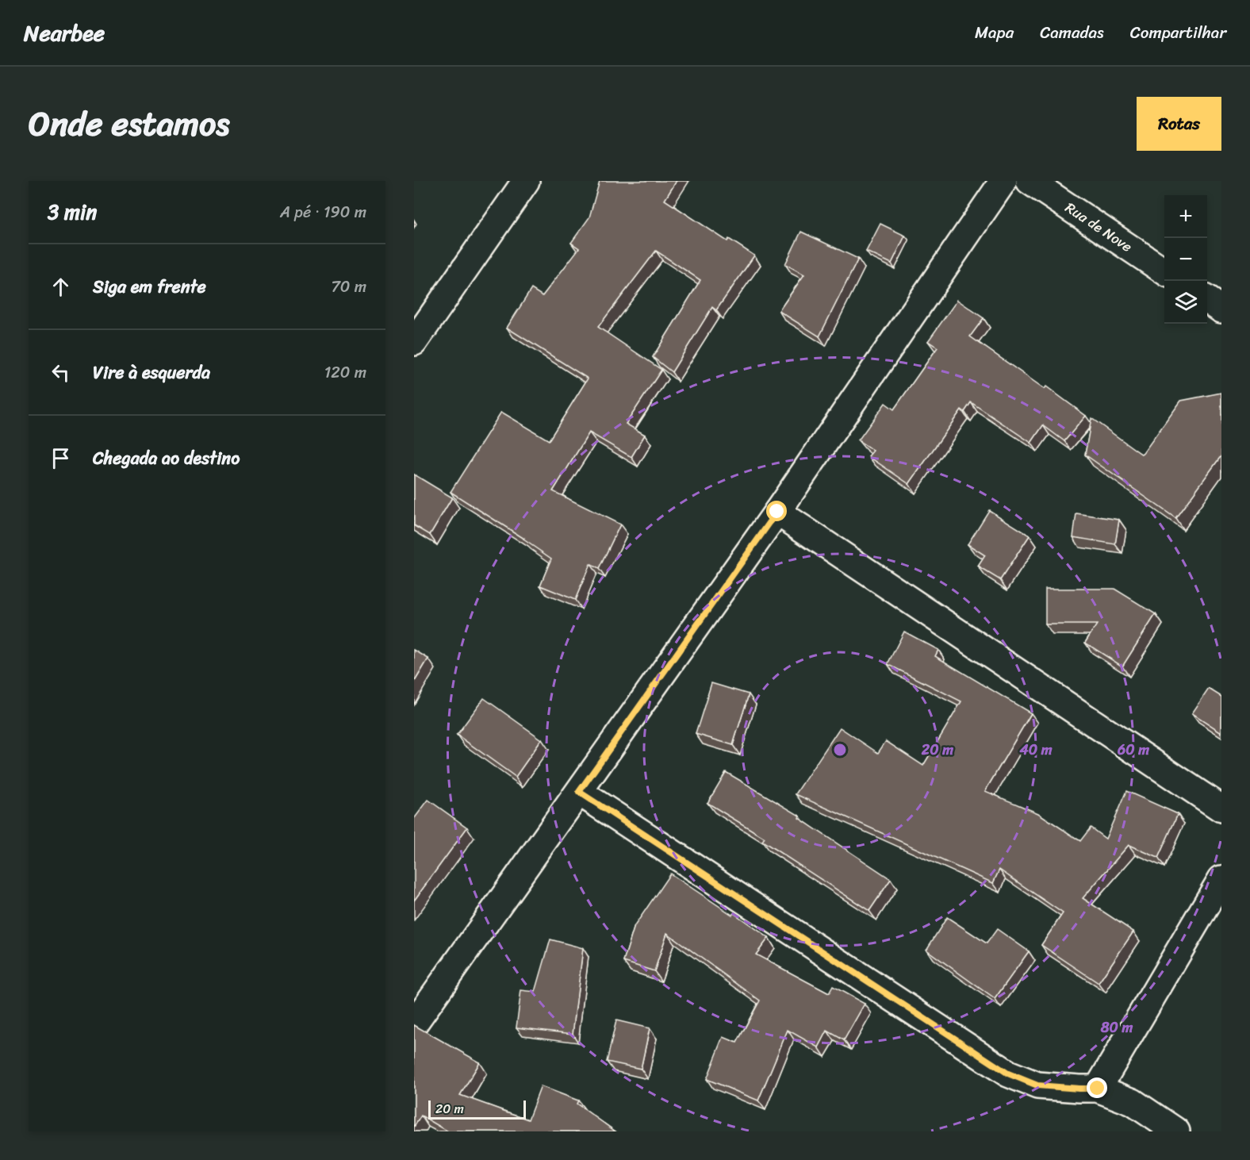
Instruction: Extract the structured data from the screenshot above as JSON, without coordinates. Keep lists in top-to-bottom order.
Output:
{
  "streets": {
    "street": ["Rua de Nove"]
  },
  "scale_bar": "20 m",
  "page": {
    "header": "Nearbee",
    "nav": ["Mapa", "Camadas", "Compartilhar"],
    "title": "Onde estamos",
    "buttons": "Rotas",
    "heading": ["3 min", "A pé · 190 m"],
    "map_buttons": ["+", "−"],
    "list": [
      ["Siga em frente", "70 m"],
      ["Vire à esquerda", "120 m"],
      "Chegada ao destino"
    ],
    "scale": "20 m"
  },
  "rings": [
    "20 m",
    "40 m",
    "60 m",
    "80 m"
  ]
}
